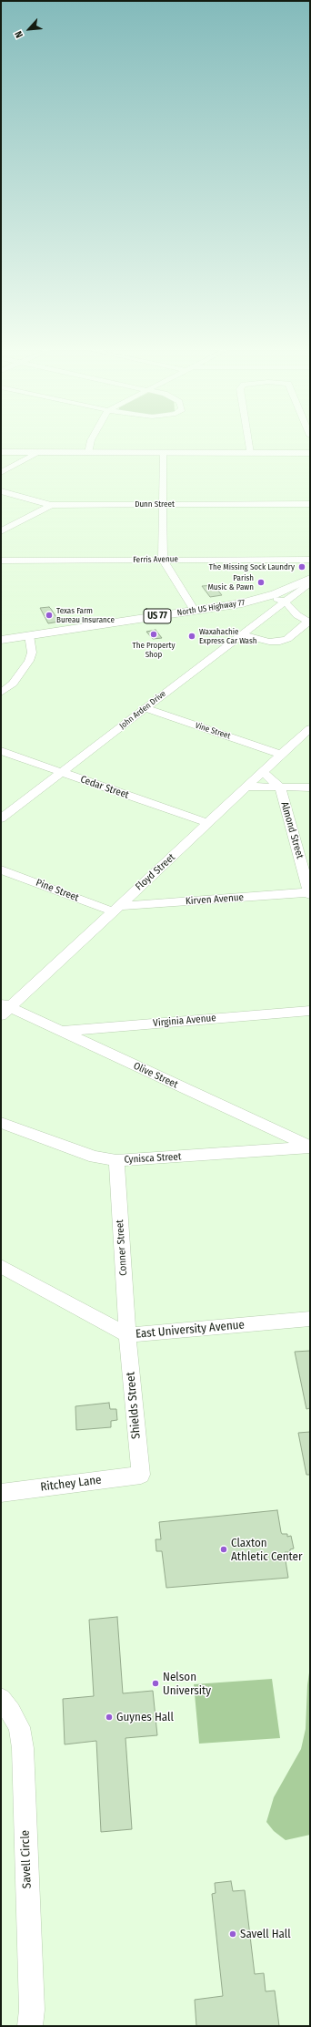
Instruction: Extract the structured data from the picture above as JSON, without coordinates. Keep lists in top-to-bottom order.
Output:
{
  "streets": {
    "main road": ["North US Highway 77", "US 77"],
    "street": [
      "Dunn Street",
      "Ferris Avenue",
      "John Arden Drive",
      "Vine Street",
      "Cedar Street",
      "Almond Street",
      "Floyd Street",
      "Pine Street",
      "Kirven Avenue",
      "Virginia Avenue",
      "Olive Street",
      "Cynisca Street",
      "Conner Street",
      "East University Avenue",
      "Shields Street",
      "Ritchey Lane",
      "Savell Circle"
    ]
  },
  "crossings": [
    ["John Arden Drive", "Vine Street"],
    ["John Arden Drive", "Cedar Street"],
    ["Vine Street", "Floyd Street"],
    ["Cedar Street", "Floyd Street"],
    ["Almond Street", "Kirven Avenue"],
    ["Floyd Street", "Pine Street"],
    ["Floyd Street", "Kirven Avenue"],
    ["Floyd Street", "Olive Street"],
    ["Pine Street", "Kirven Avenue"],
    ["Virginia Avenue", "Olive Street"],
    ["Olive Street", "Cynisca Street"],
    ["Cynisca Street", "Conner Street"],
    ["Conner Street", "East University Avenue"],
    ["Conner Street", "Shields Street"],
    ["East University Avenue", "Shields Street"],
    ["Shields Street", "Ritchey Lane"]
  ],
  "places": [
    "The Missing Sock Laundry",
    "Parish Music & Pawn",
    "Texas Farm Bureau Insurance",
    "The Property Shop",
    "Waxahachie Express Car Wash",
    "Claxton Athletic Center",
    "Nelson University",
    "Guynes Hall",
    "Savell Hall"
  ],
  "north": "bottom left"
}
